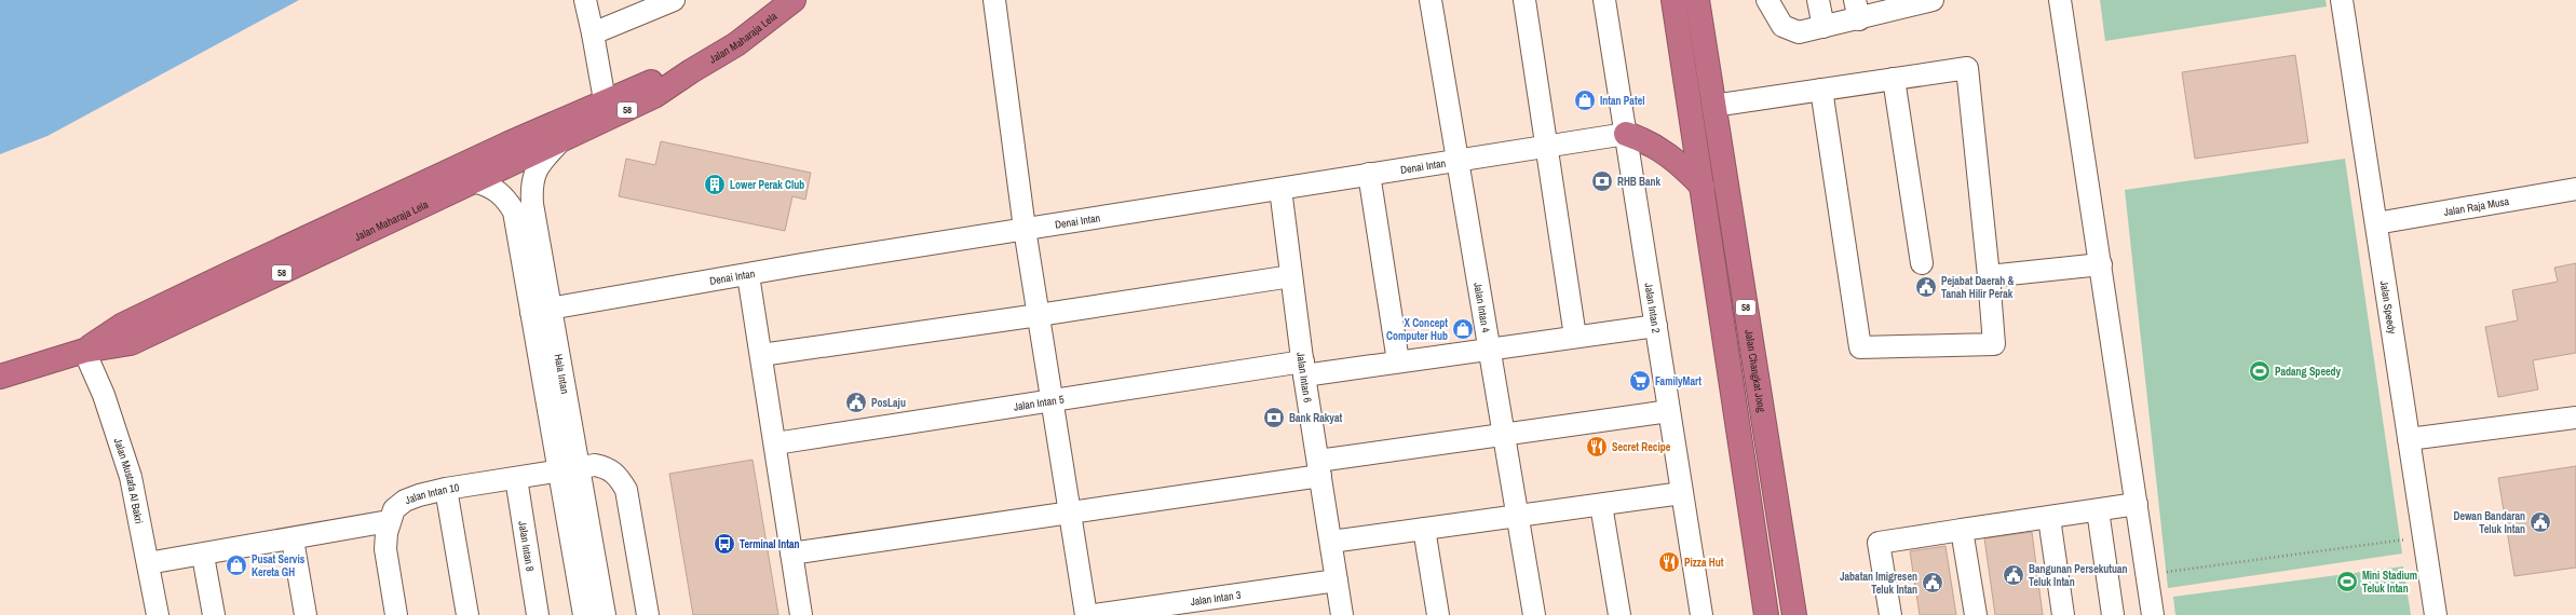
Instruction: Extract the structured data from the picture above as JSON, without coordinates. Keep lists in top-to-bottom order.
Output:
{
  "streets": {
    "highway": ["Jalan Maharaja Lela", "58", "Jalan Changkat Jong"],
    "street": [
      "Denai Intan",
      "Jalan Raja Musa",
      "Jalan Intan 4",
      "Jalan Intan 2",
      "Jalan Speedy",
      "Hala Intan",
      "Jalan Intan 6",
      "Jalan Intan 5",
      "Jalan Mustafa Al Bakri",
      "Jalan Intan 10",
      "Jalan Intan 8",
      "Jalan Intan 3"
    ]
  },
  "crossings": [
    ["Jalan Maharaja Lela", "Hala Intan"],
    ["Jalan Maharaja Lela", "Jalan Mustafa Al Bakri"],
    ["Denai Intan", "Jalan Intan 4"],
    ["Denai Intan", "Jalan Intan 2"],
    ["Denai Intan", "Hala Intan"],
    ["Denai Intan", "Jalan Intan 6"],
    ["Jalan Raja Musa", "Jalan Speedy"],
    ["Jalan Intan 4", "Jalan Intan 5"],
    ["Jalan Intan 2", "Jalan Intan 5"],
    ["Hala Intan", "Jalan Intan 10"],
    ["Jalan Intan 6", "Jalan Intan 5"],
    ["Jalan Intan 6", "Jalan Intan 3"],
    ["Jalan Intan 10", "Jalan Intan 8"]
  ],
  "places": {
    "shop": ["Intan Patel", "X Concept Computer Hub", "Pusat Servis Kereta GH"],
    "bank": ["RHB Bank", "Bank Rakyat"],
    "building": ["Lower Perak Club"],
    "public building": [
      "Pejabat Daerah & Tanah Hilir Perak",
      "PosLaju",
      "Dewan Bandaran Teluk Intan",
      "Bangunan Persekutuan Teluk Intan",
      "Jabatan Imigresen Teluk Intan"
    ],
    "sports": ["Padang Speedy", "Mini Stadium Teluk Intan"],
    "supermarket": ["FamilyMart"],
    "restaurant": ["Secret Recipe", "Pizza Hut"],
    "bus stop": ["Terminal Intan"]
  }
}
